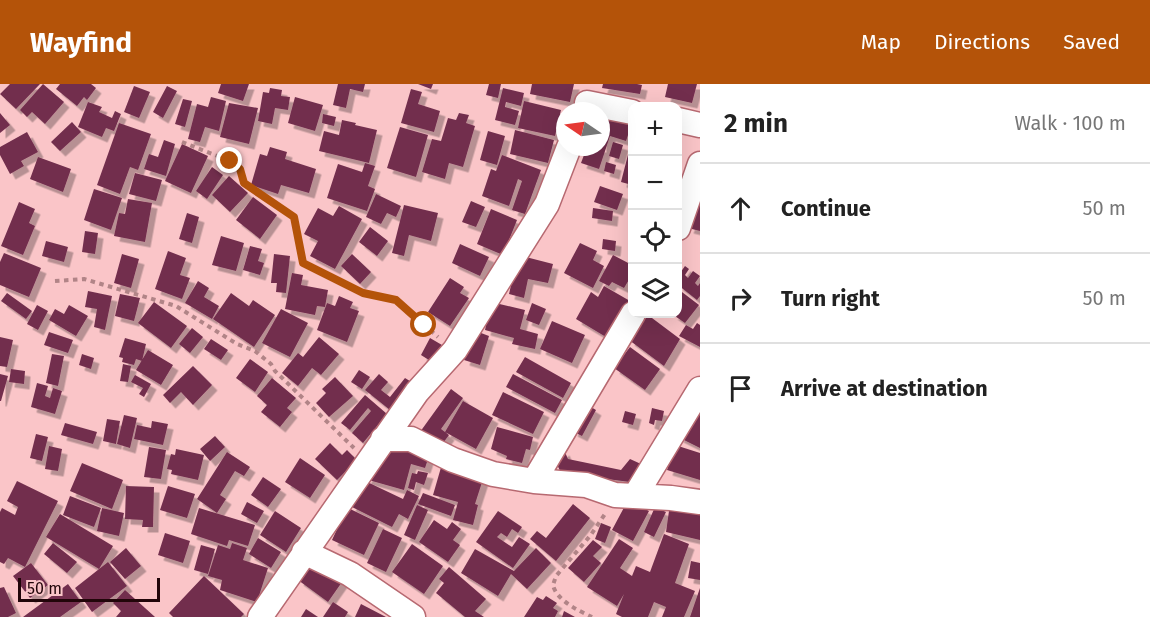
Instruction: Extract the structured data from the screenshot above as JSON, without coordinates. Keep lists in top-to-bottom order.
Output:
{
  "scale_bar": "50 m",
  "north": "left",
  "page": {
    "header": "Wayfind",
    "nav": ["Map", "Directions", "Saved"],
    "heading": ["2 min", "Walk · 100 m"],
    "map_buttons": ["+", "−"],
    "list": [
      ["Continue", "50 m"],
      ["Turn right", "50 m"],
      "Arrive at destination"
    ],
    "scale": "50 m"
  }
}
